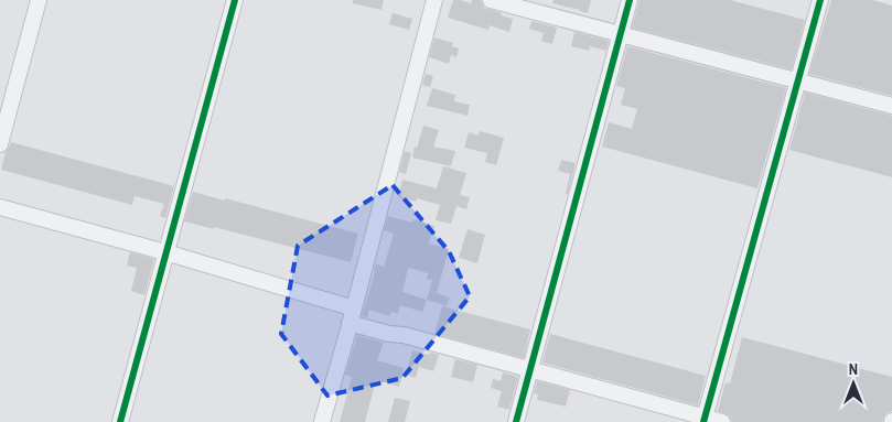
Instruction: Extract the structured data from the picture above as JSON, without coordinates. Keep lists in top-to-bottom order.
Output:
{
  "north": "top"
}
